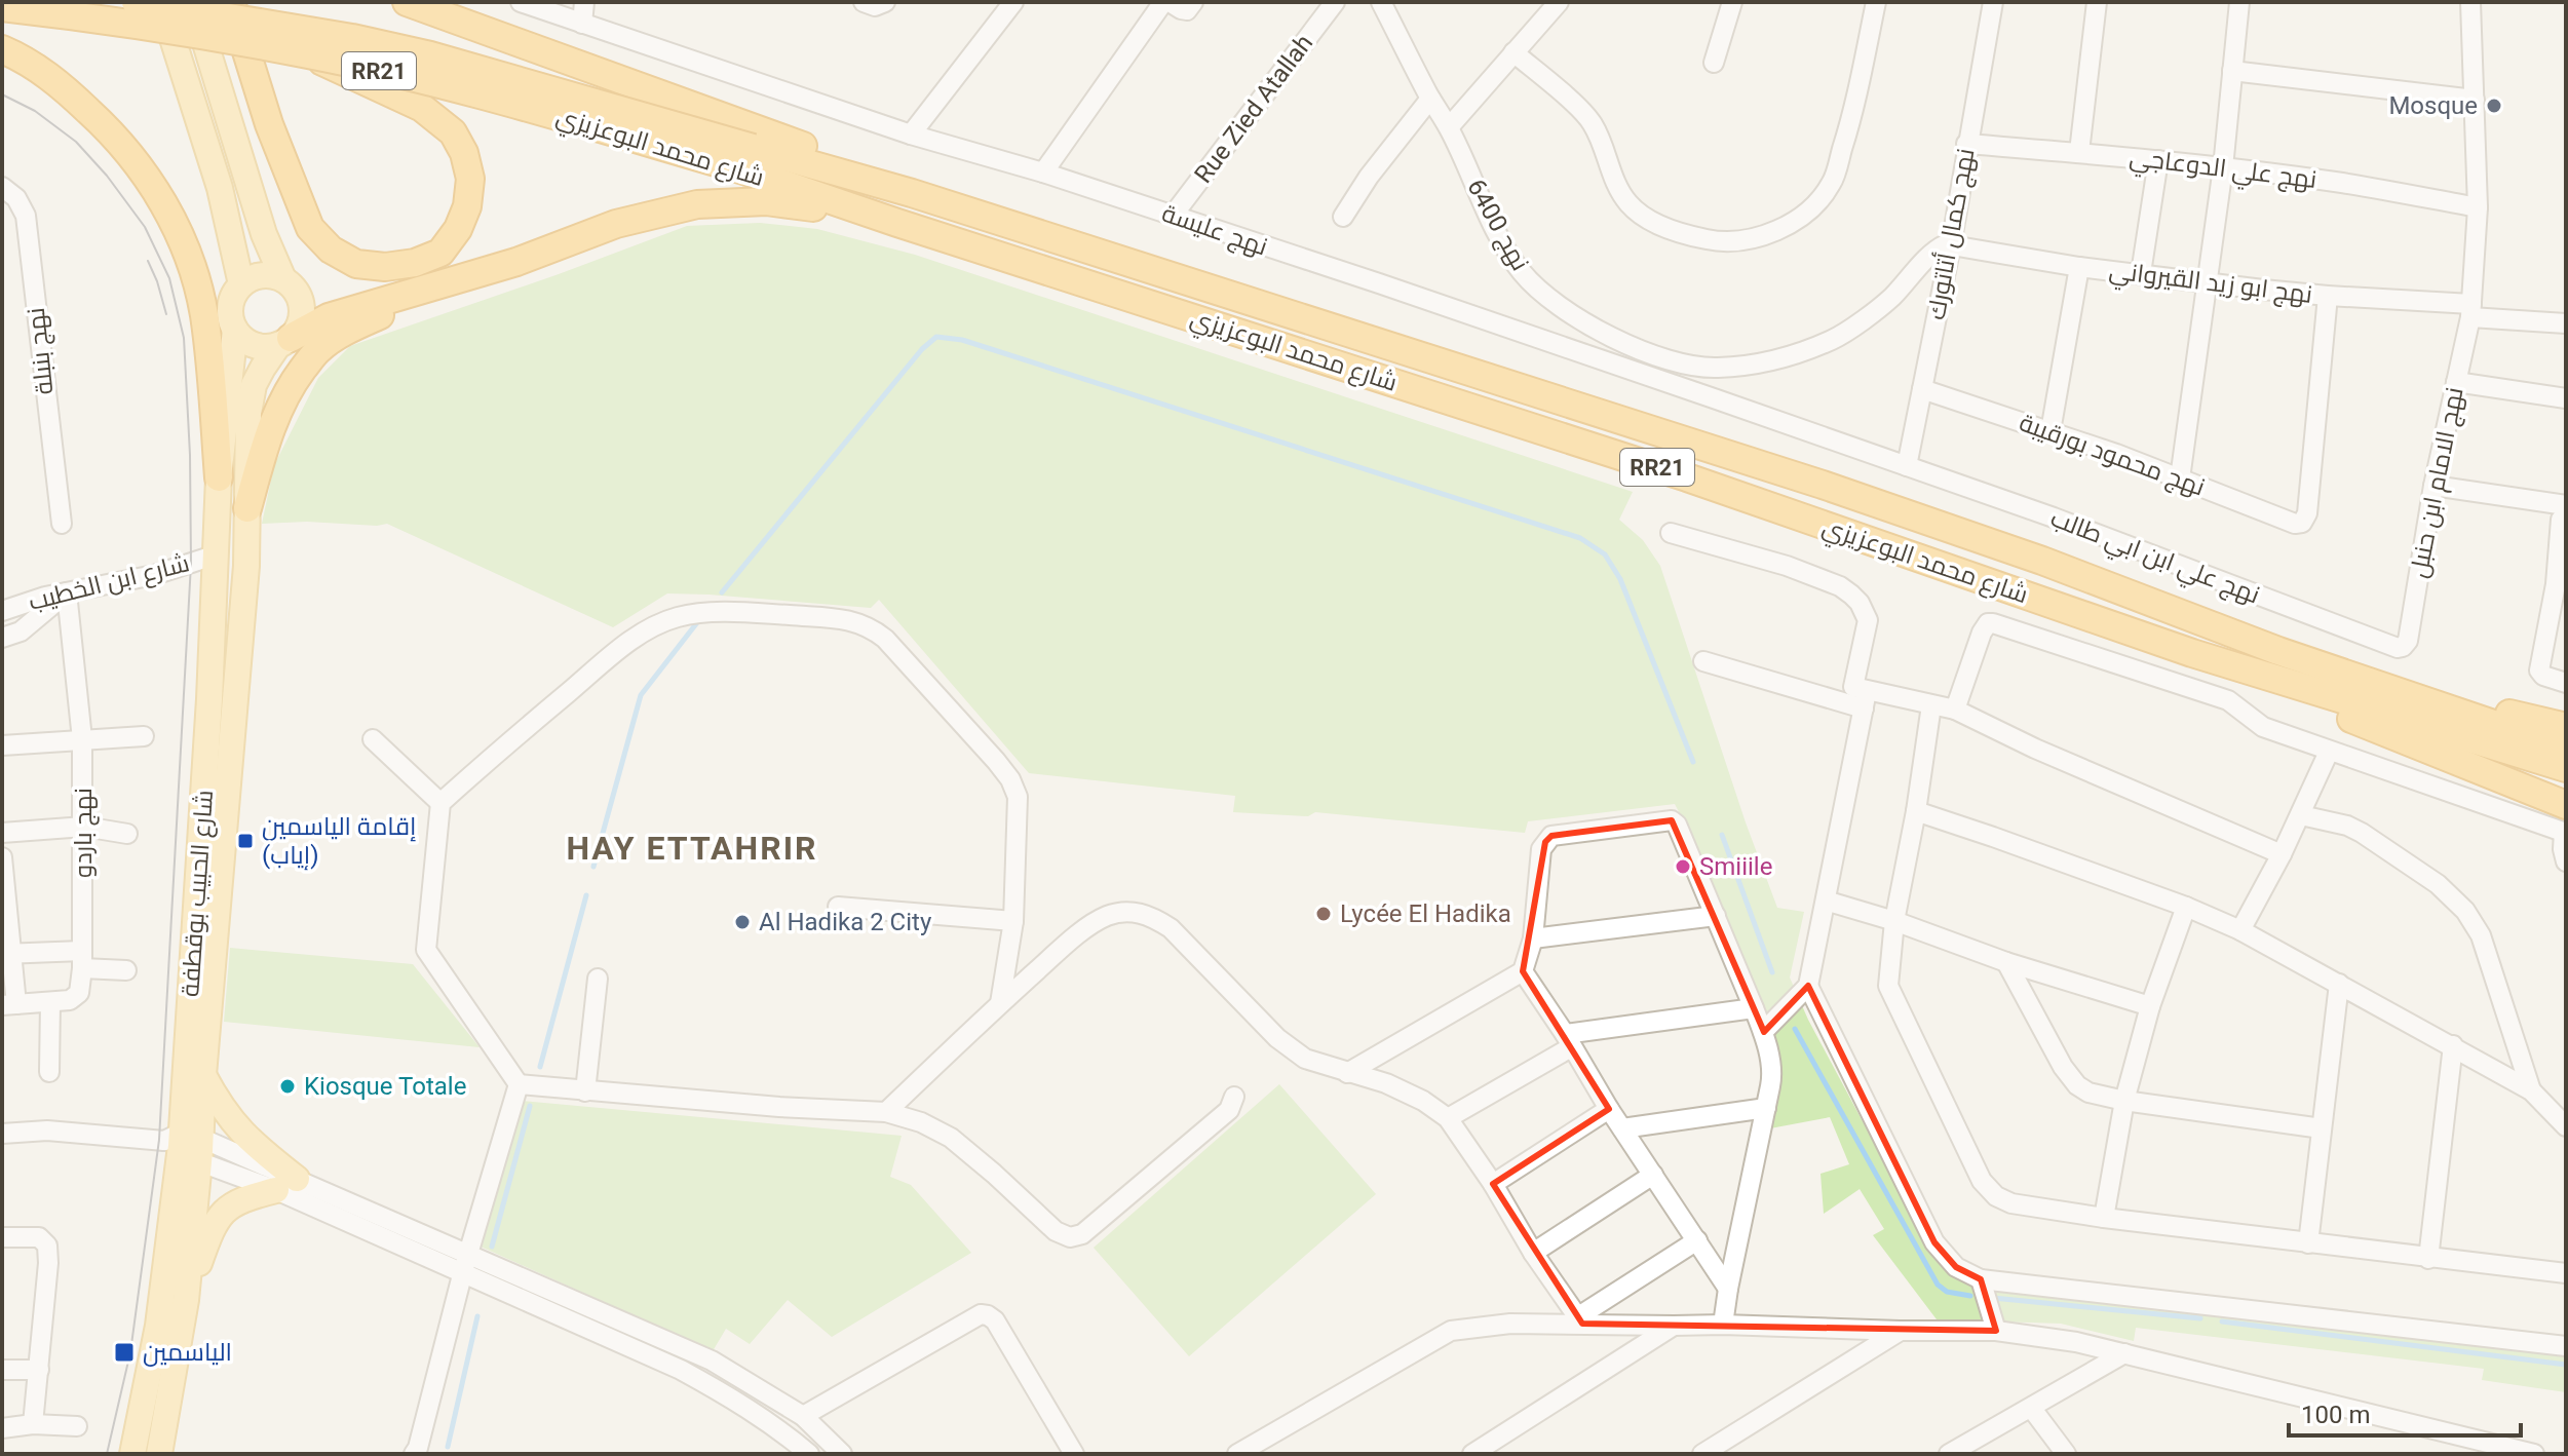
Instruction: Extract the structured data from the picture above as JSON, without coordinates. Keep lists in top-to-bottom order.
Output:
{
  "streets": {
    "highway": ["RR21", "شارع محمد البوعزيزي"],
    "main road": ["شارع الحبيب بوقطفة"],
    "street": [
      "Rue Zied Atallah",
      "نهج علي الدوعاجي",
      "نهج 6400",
      "نهج عليسة",
      "نهج كمال أتاتورك",
      "نهج ابو زيد القيرواني",
      "نهج بنبلة",
      "نهج محمود بورقيبة",
      "نهج الامام ابن حنبل",
      "نهج علي ابن ابي طالب",
      "شارع ابن الخطيب",
      "نهج باردو"
    ]
  },
  "crossings": [
    ["Rue Zied Atallah", "نهج عليسة"],
    ["نهج علي الدوعاجي", "نهج كمال أتاتورك"],
    ["نهج علي الدوعاجي", "نهج الامام ابن حنبل"],
    ["نهج 6400", "نهج كمال أتاتورك"],
    ["نهج 6400", "نهج ابو زيد القيرواني"],
    ["نهج عليسة", "نهج كمال أتاتورك"],
    ["نهج عليسة", "نهج علي ابن ابي طالب"],
    ["نهج كمال أتاتورك", "نهج ابو زيد القيرواني"],
    ["نهج كمال أتاتورك", "نهج محمود بورقيبة"],
    ["نهج كمال أتاتورك", "نهج علي ابن ابي طالب"],
    ["نهج ابو زيد القيرواني", "نهج محمود بورقيبة"],
    ["نهج ابو زيد القيرواني", "نهج الامام ابن حنبل"],
    ["نهج الامام ابن حنبل", "نهج علي ابن ابي طالب"],
    ["شارع ابن الخطيب", "نهج باردو"],
    ["شارع ابن الخطيب", "شارع الحبيب بوقطفة"]
  ],
  "districts": ["HAY ETTAHRIR"],
  "places": {
    "other": [
      "Mosque",
      "Smiiile",
      "Lycée El Hadika",
      "Al Hadika 2 City",
      "Kiosque Totale"
    ],
    "transit": ["إقامة الياسمين (إياب)", "الياسمين"]
  },
  "scale_bar": "100 m"
}
